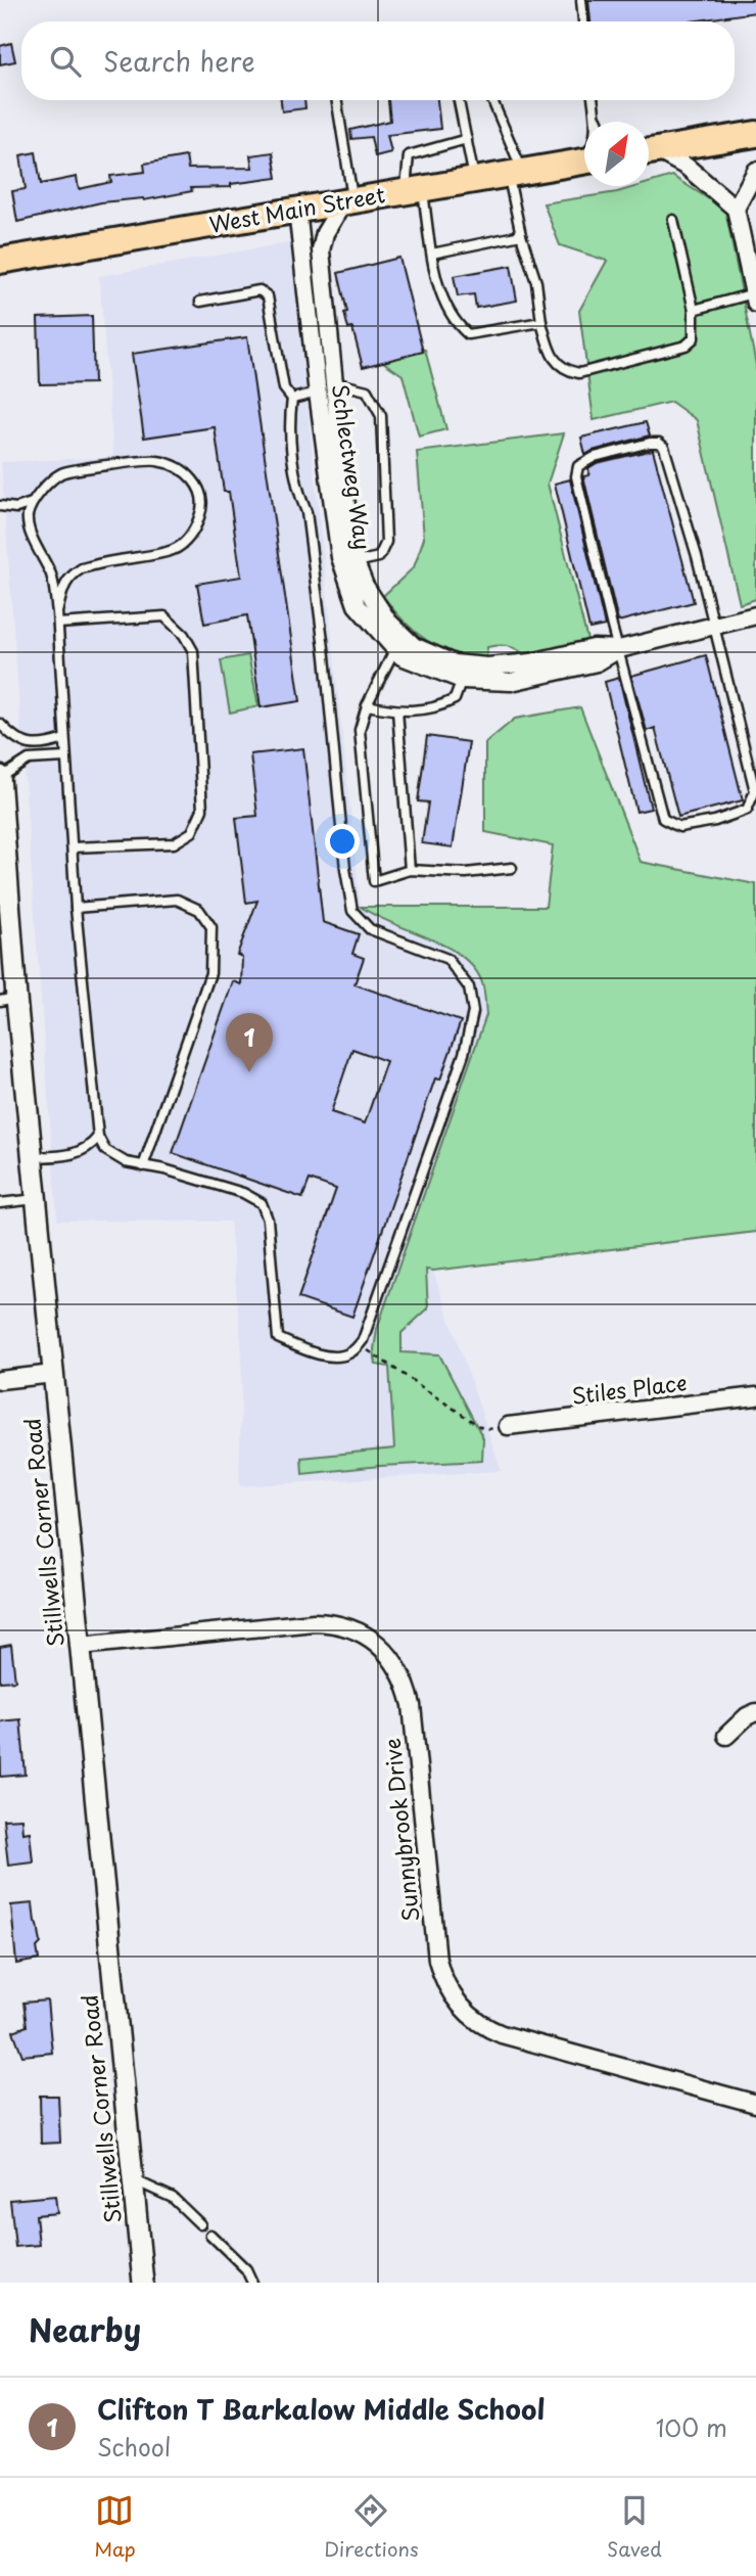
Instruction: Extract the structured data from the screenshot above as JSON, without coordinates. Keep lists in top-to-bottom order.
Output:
{
  "streets": {
    "main road": ["West Main Street"],
    "street": [
      "Schlectweg Way",
      "Stiles Place",
      "Stillwells Corner Road",
      "Sunnybrook Drive"
    ]
  },
  "crossings": [
    ["West Main Street", "Schlectweg Way"],
    ["Stillwells Corner Road", "Sunnybrook Drive"]
  ],
  "north": "top right",
  "page": {
    "search": "Search here",
    "pins": "1",
    "heading": "Nearby",
    "list": [
      {
        "mark": "1",
        "name": "Clifton T Barkalow Middle School",
        "note": "School",
        "value": "100 m"
      }
    ],
    "nav": ["Map", "Directions", "Saved"]
  }
}
